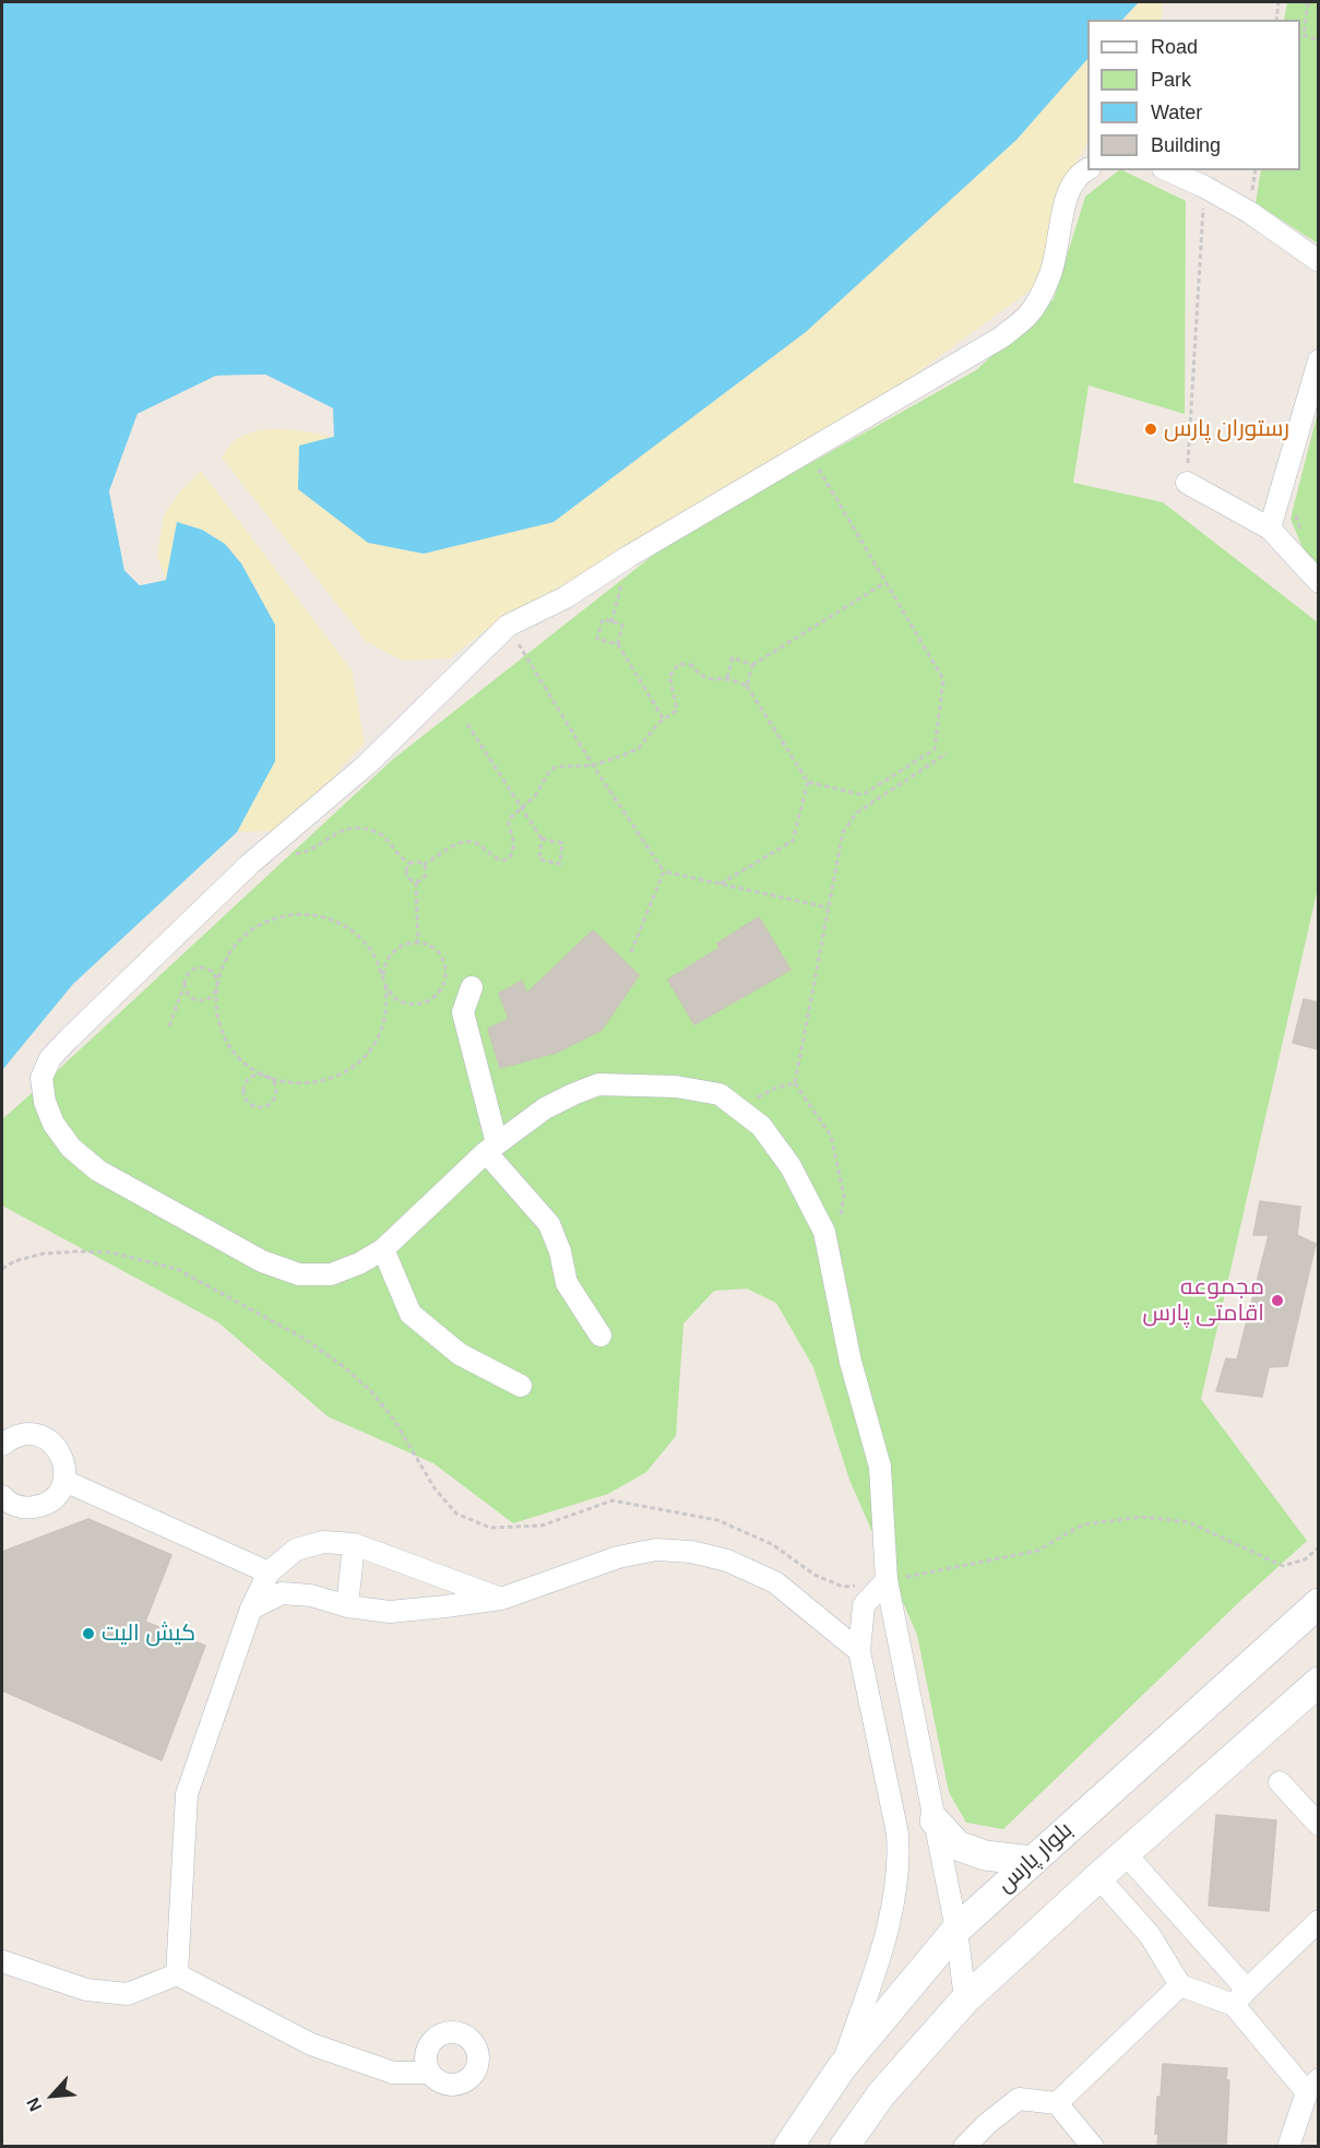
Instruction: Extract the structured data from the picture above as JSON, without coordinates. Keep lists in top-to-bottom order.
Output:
{
  "streets": {
    "main road": ["بلوار پارس"]
  },
  "places": ["رستوران پارس", "مجموعه اقامتی پارس", "کیش الیت"],
  "legend": [
    "Road",
    "Park",
    "Water",
    "Building"
  ],
  "north": "bottom left"
}
